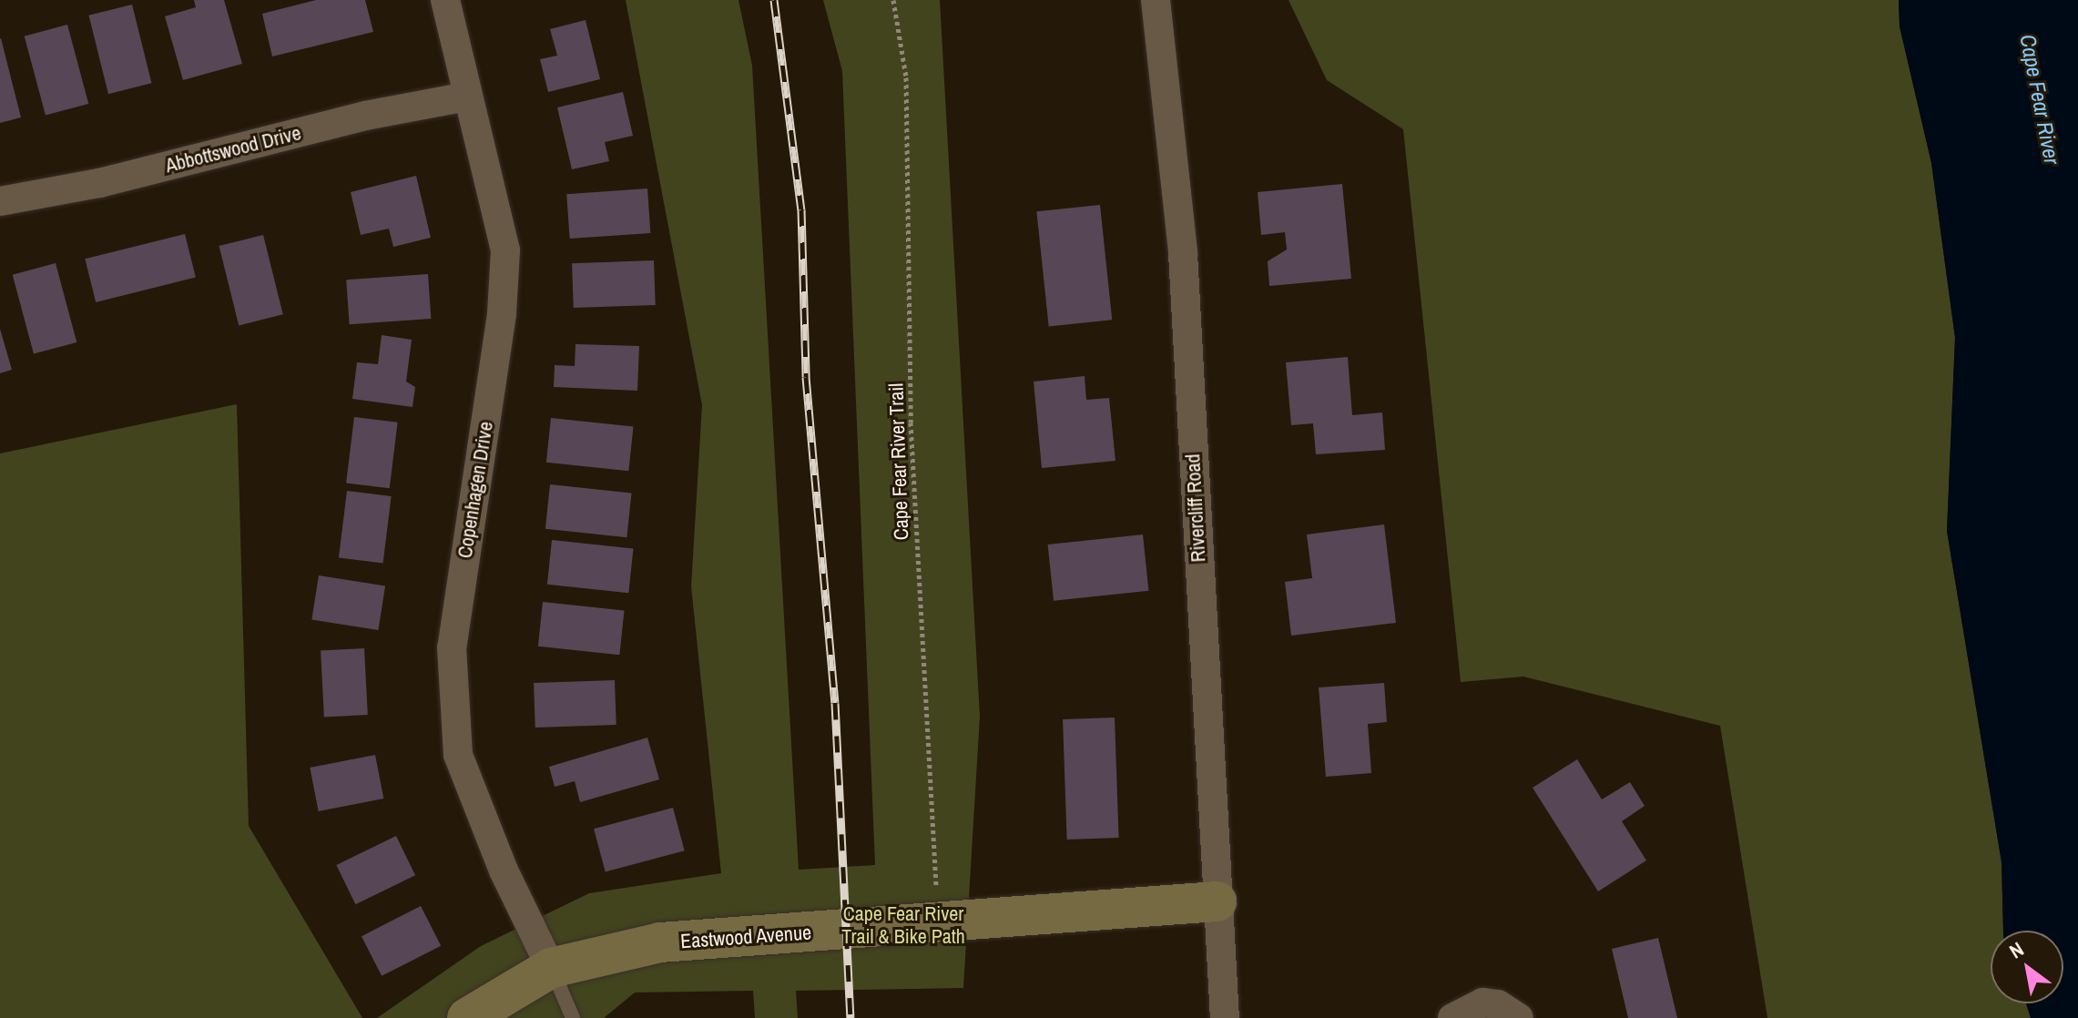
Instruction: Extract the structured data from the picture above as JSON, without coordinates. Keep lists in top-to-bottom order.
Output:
{
  "streets": {
    "street": [
      "Abbottswood Drive",
      "Copenhagen Drive",
      "Rivercliff Road",
      "Eastwood Avenue"
    ],
    "path": ["Cape Fear River Trail"]
  },
  "crossings": [
    ["Abbottswood Drive", "Copenhagen Drive"],
    ["Cape Fear River Trail", "Eastwood Avenue"],
    ["Copenhagen Drive", "Eastwood Avenue"],
    ["Rivercliff Road", "Eastwood Avenue"]
  ],
  "water": ["Cape Fear River"],
  "parks": ["Cape Fear River Trail & Bike Path"],
  "north": "top left"
}
